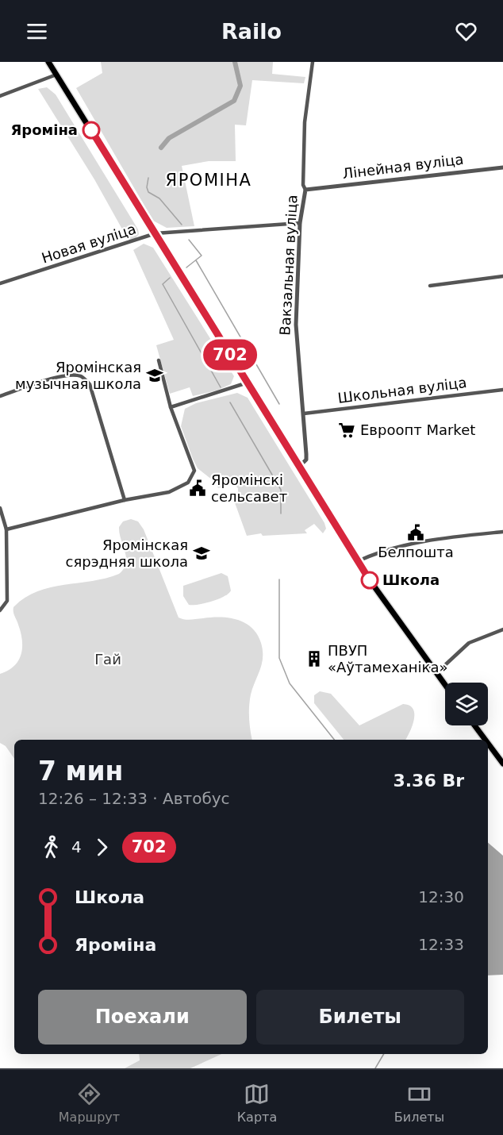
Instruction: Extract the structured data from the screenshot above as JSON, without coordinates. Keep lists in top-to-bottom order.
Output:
{
  "streets": {
    "street": [
      "Лінейная вуліца",
      "Новая вуліца",
      "Вакзальная вуліца",
      "Школьная вуліца"
    ]
  },
  "crossings": [
    ["Лінейная вуліца", "Вакзальная вуліца"],
    ["Новая вуліца", "Вакзальная вуліца"],
    ["Вакзальная вуліца", "Школьная вуліца"]
  ],
  "districts": ["ЯРОМІНА"],
  "parks": ["Гай"],
  "places": {
    "other": ["Яроміна", "Школа"],
    "school or university": ["Яромінская музычная школа", "Яромінская сярэдняя школа"],
    "supermarket": ["Евроопт Market"],
    "public building": ["Яромінскі сельсавет", "Белпошта"],
    "building": ["ПВУП «Аўтамеханіка»"]
  },
  "lines": ["bus line 702"],
  "page": {
    "header": "Railo",
    "on_map": "702",
    "heading": ["7 мин", "12:26 – 12:33 · Автобус", "3.36 Br"],
    "legs": ["4", "702"],
    "list": [
      {
        "name": "Школа",
        "value": "12:30"
      },
      {
        "name": "Яроміна",
        "value": "12:33"
      }
    ],
    "buttons": ["Поехали", "Билеты"],
    "tabs": ["Маршрут", "Карта", "Билеты"]
  }
}
